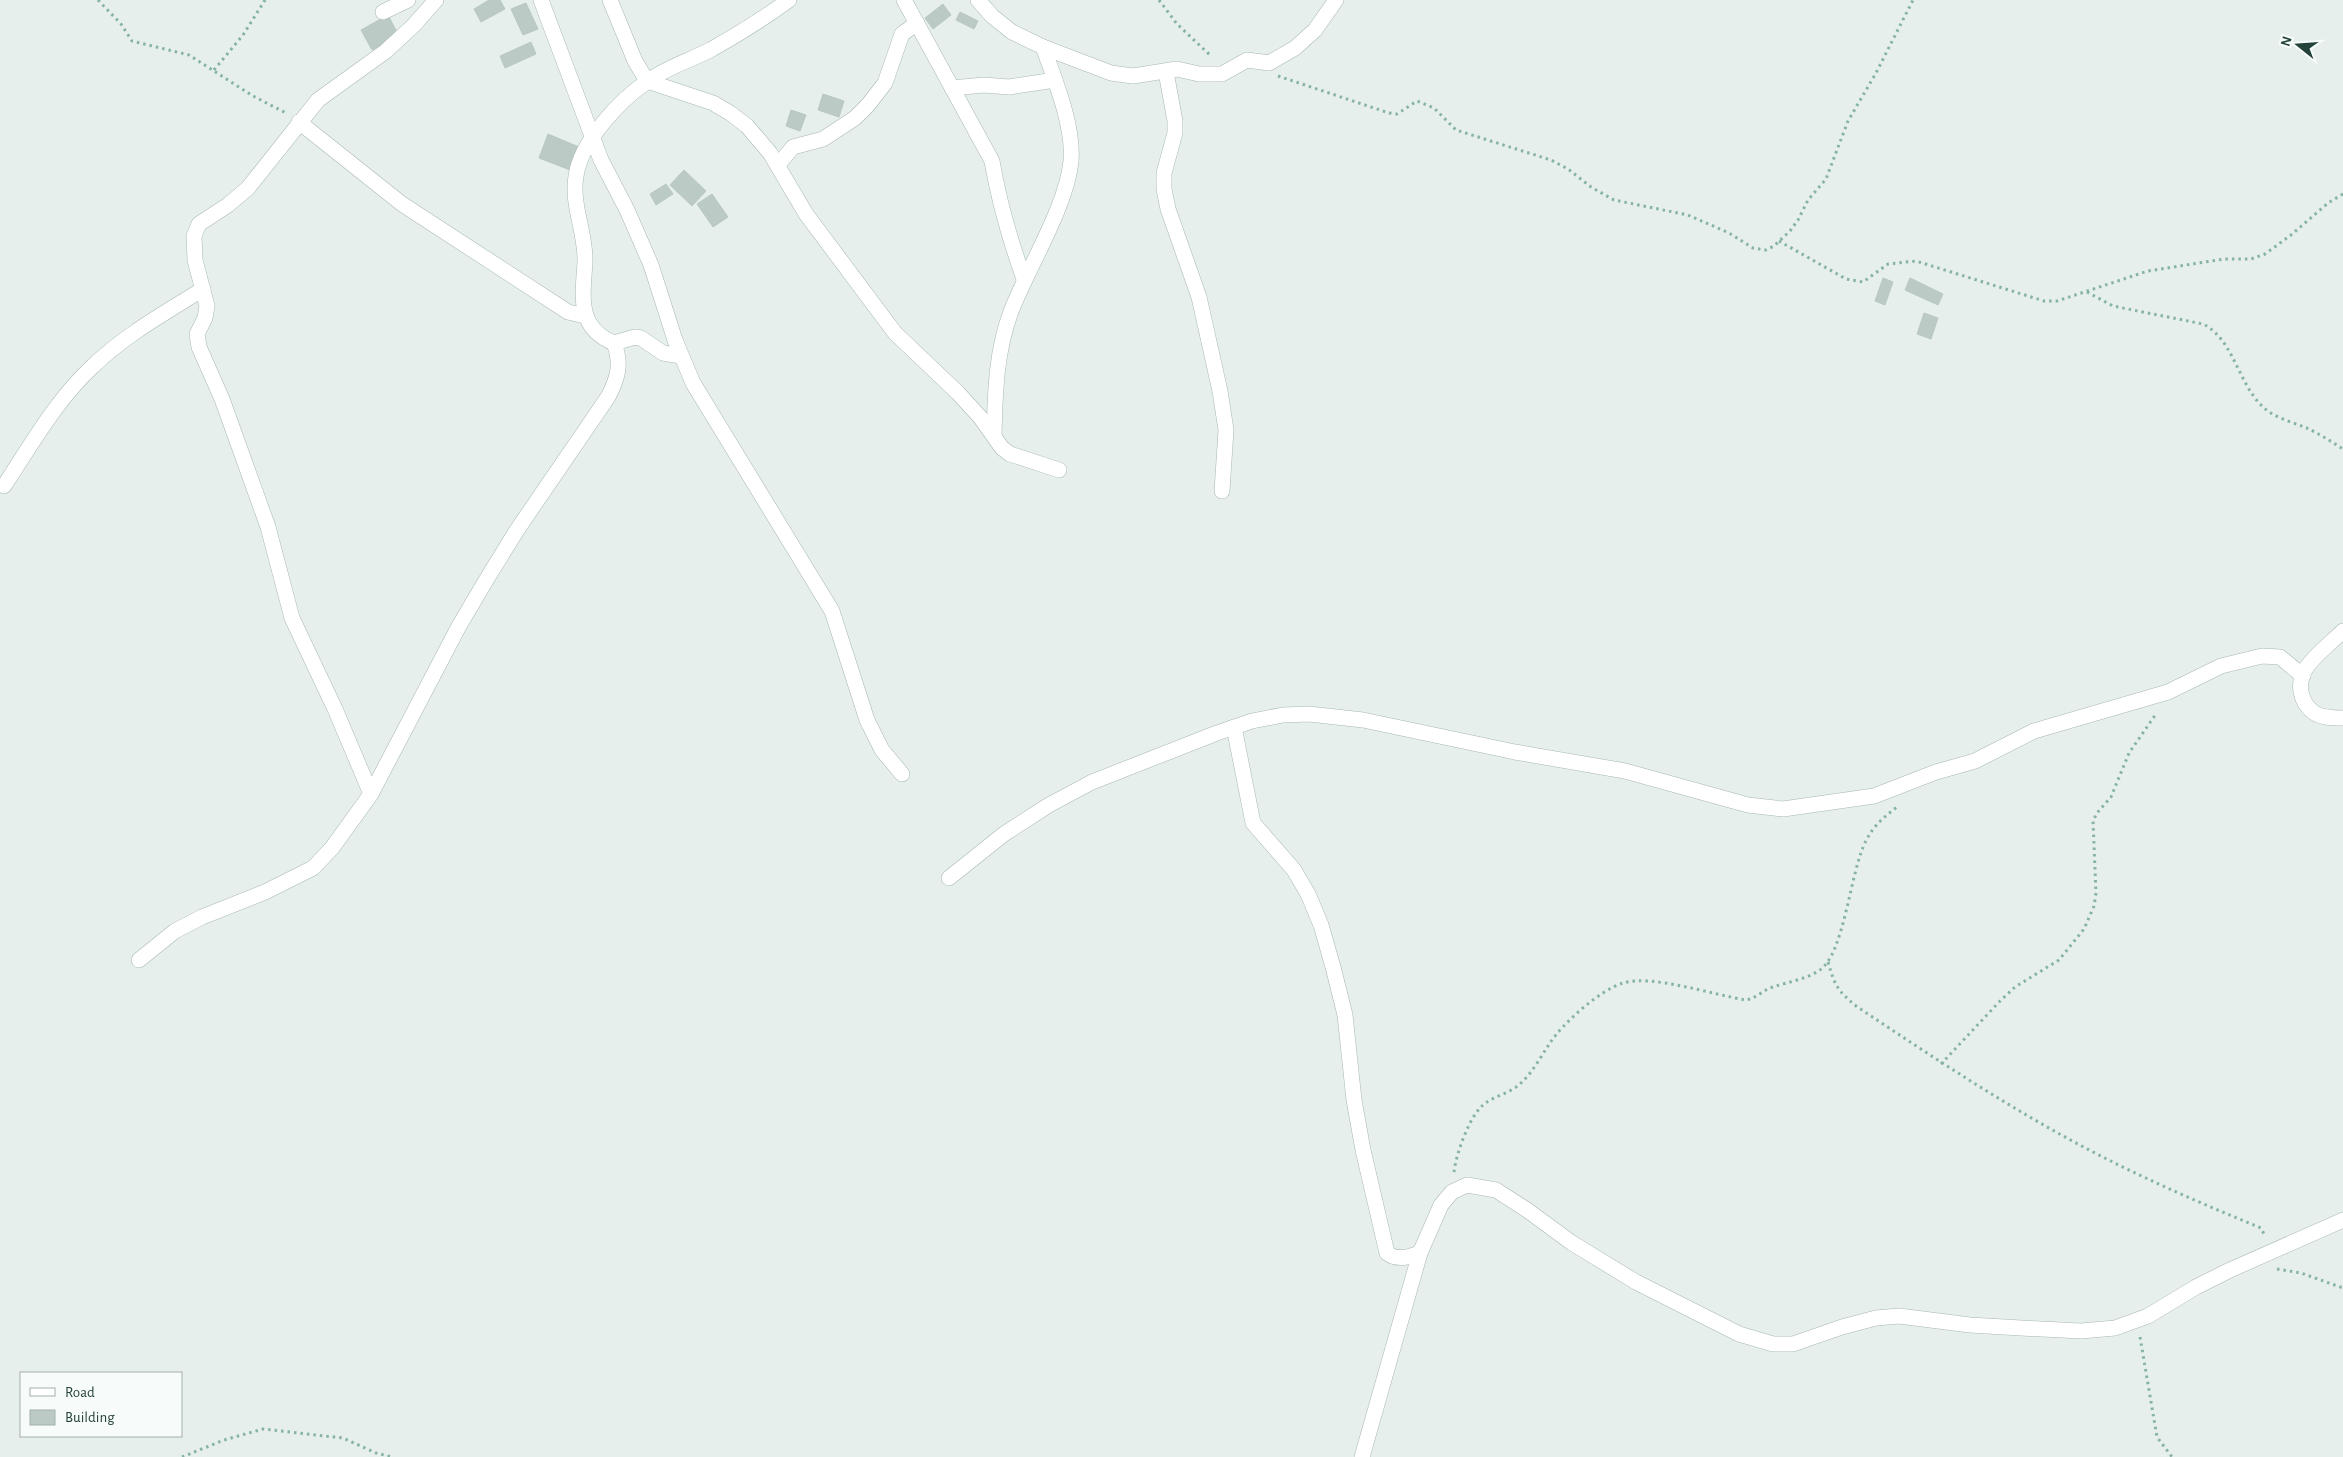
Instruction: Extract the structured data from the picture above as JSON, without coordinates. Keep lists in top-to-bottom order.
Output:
{
  "legend": ["Road", "Building"],
  "north": "left"
}
